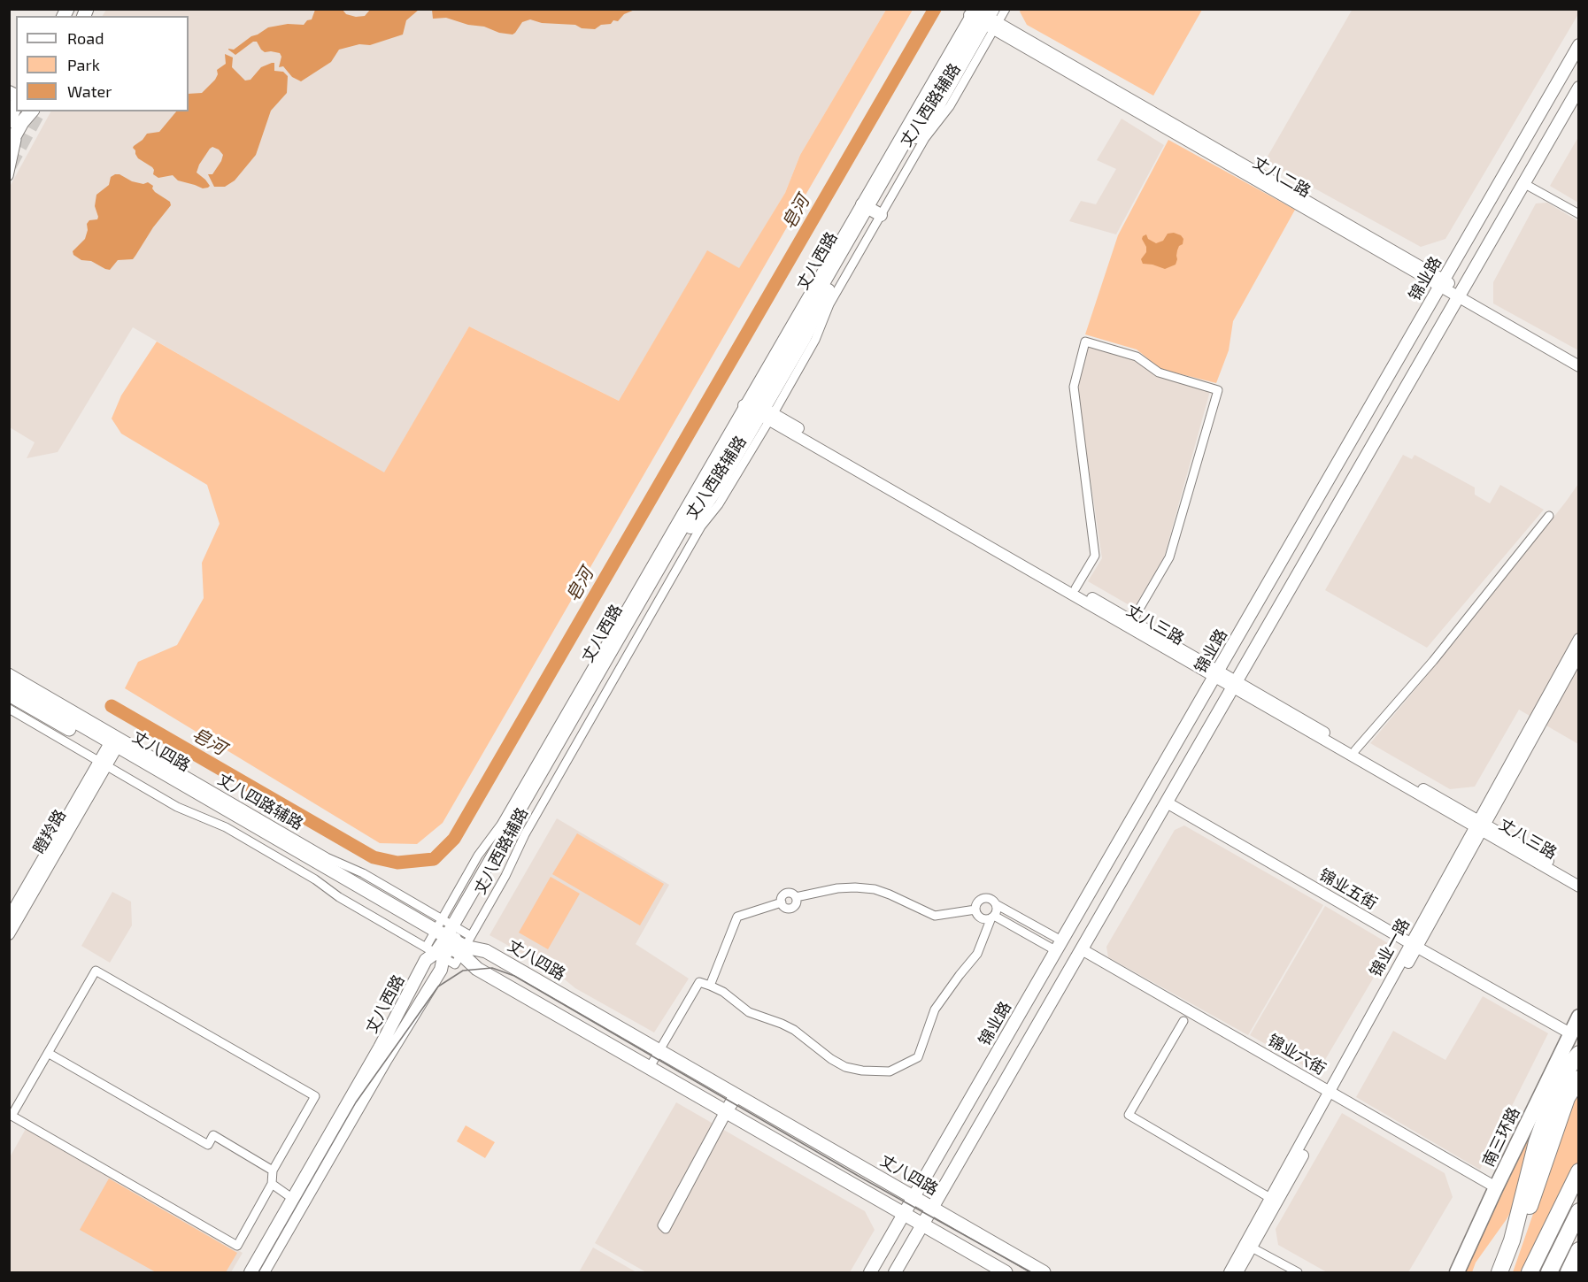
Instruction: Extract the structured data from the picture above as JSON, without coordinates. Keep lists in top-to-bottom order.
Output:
{
  "streets": {
    "highway": ["南三环路"],
    "main road": ["丈八西路", "锦业路", "丈八四路"],
    "street": [
      "丈八西路辅路",
      "丈八二路",
      "丈八三路",
      "丈八四路辅路",
      "瞪羚路",
      "锦业五街",
      "锦业一路",
      "锦业六街"
    ]
  },
  "crossings": [
    ["丈八西路辅路", "丈八二路"],
    ["丈八西路辅路", "丈八西路"],
    ["丈八西路辅路", "丈八三路"],
    ["丈八西路辅路", "丈八四路"],
    ["丈八西路辅路", "丈八四路辅路"],
    ["丈八二路", "丈八西路"],
    ["丈八二路", "锦业路"],
    ["丈八西路", "丈八三路"],
    ["丈八西路", "丈八四路"],
    ["丈八西路", "丈八四路辅路"],
    ["锦业路", "丈八三路"],
    ["锦业路", "丈八四路"],
    ["丈八三路", "锦业一路"],
    ["丈八四路", "丈八四路辅路"],
    ["丈八四路", "瞪羚路"],
    ["锦业五街", "锦业一路"],
    ["锦业五街", "南三环路"],
    ["锦业一路", "锦业六街"],
    ["锦业六街", "南三环路"]
  ],
  "water": ["皂河"],
  "legend": ["Road", "Park", "Water"]
}
